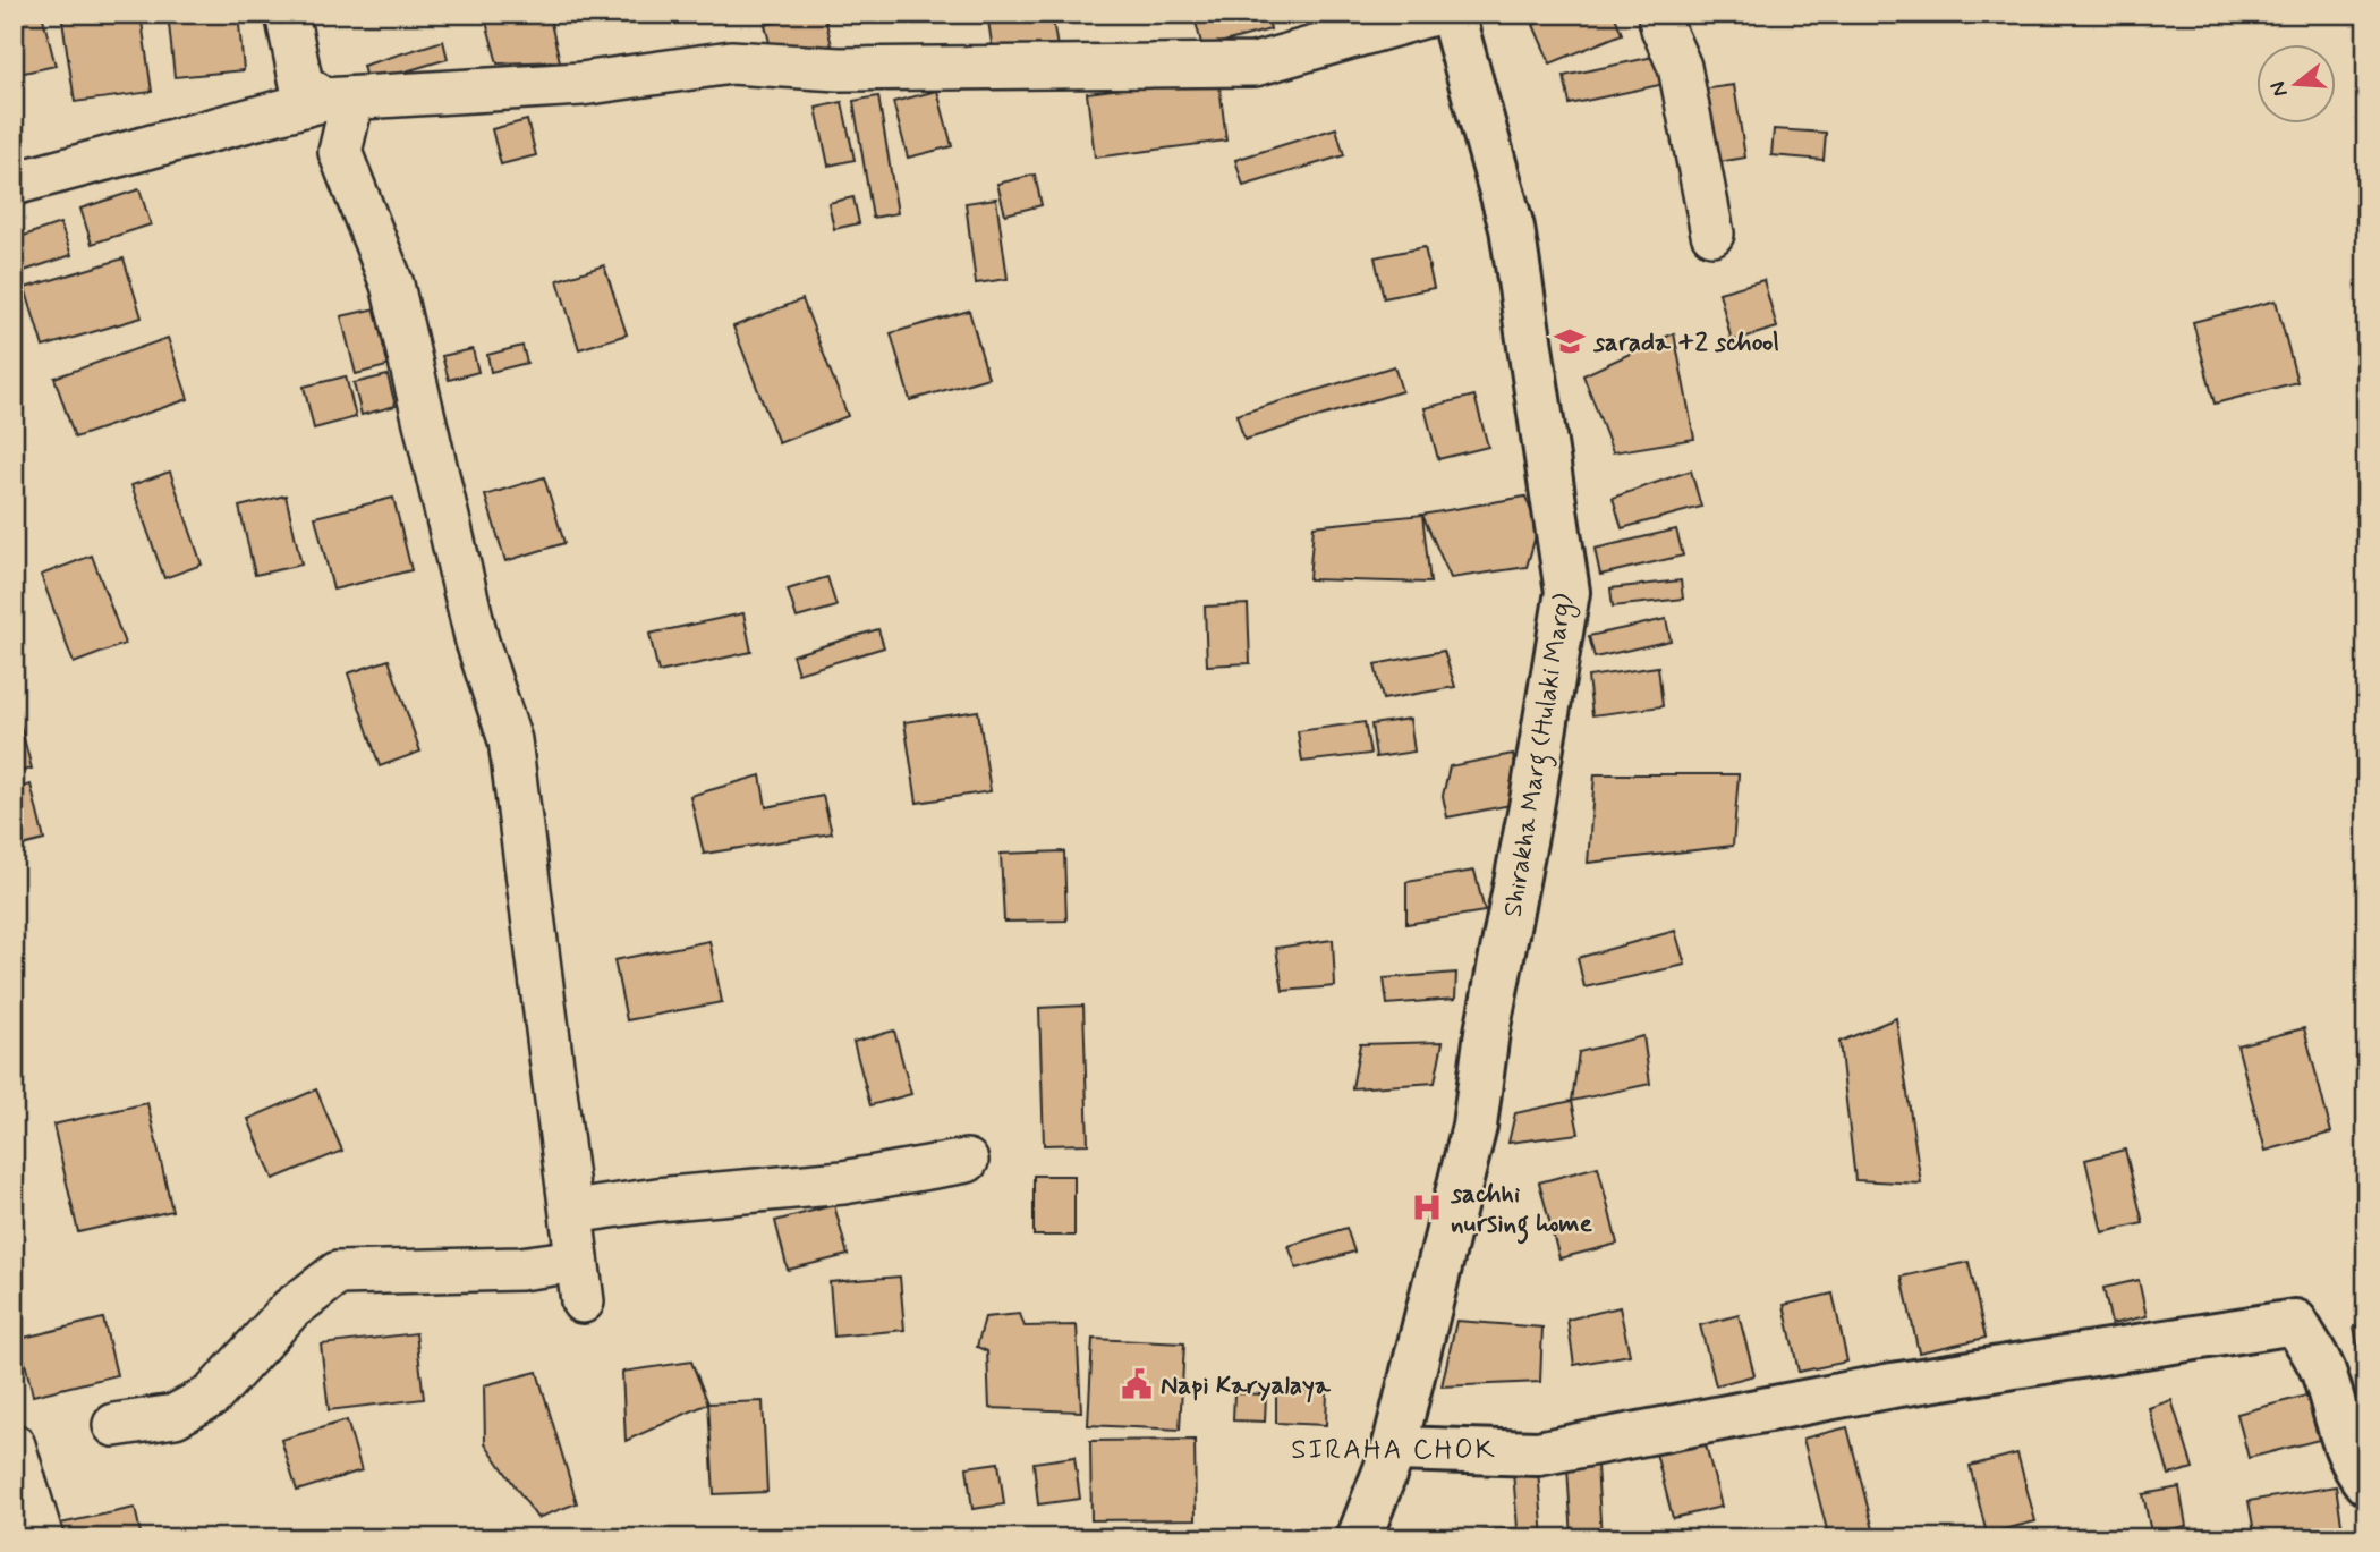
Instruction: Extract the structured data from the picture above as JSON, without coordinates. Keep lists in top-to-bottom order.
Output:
{
  "streets": {
    "main road": ["Shirakha Marg (Hulaki Marg)"]
  },
  "districts": ["SIRAHA CHOK"],
  "places": {
    "school or university": ["sarada +2 school"],
    "hospital": ["sachhi nursing home"],
    "public building": ["Napi Karyalaya"]
  },
  "north": "left"
}
